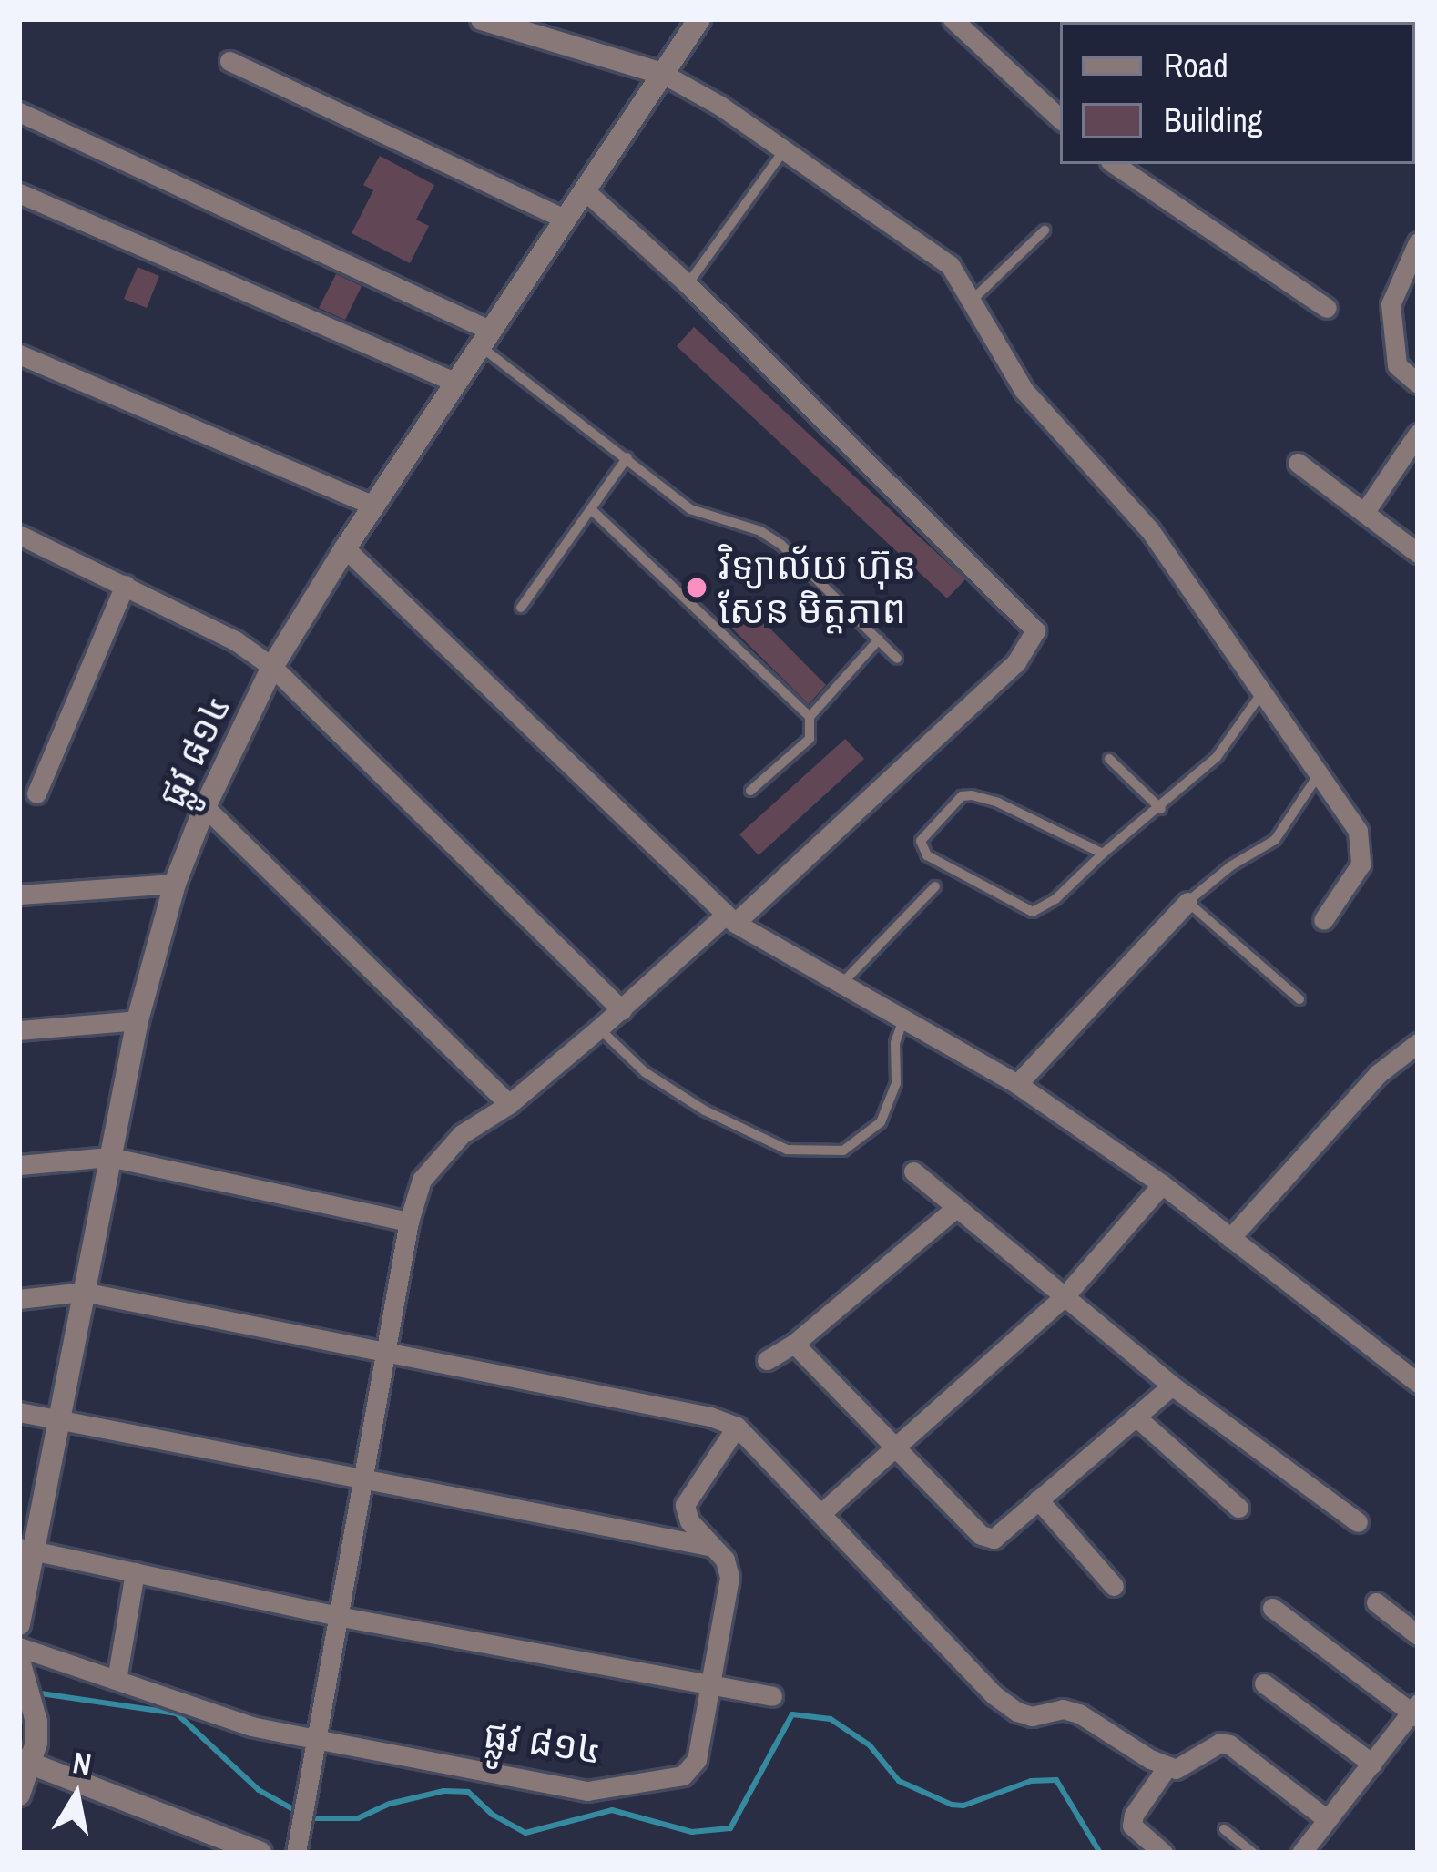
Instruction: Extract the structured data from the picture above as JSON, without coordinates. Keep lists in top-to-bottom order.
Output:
{
  "streets": {
    "street": ["ផ្លូវ ៨១៤"]
  },
  "places": ["វិទ្យាល័យ ហ៊ុន សែន មិត្តភាព"],
  "legend": ["Road", "Building"],
  "north": "top"
}
